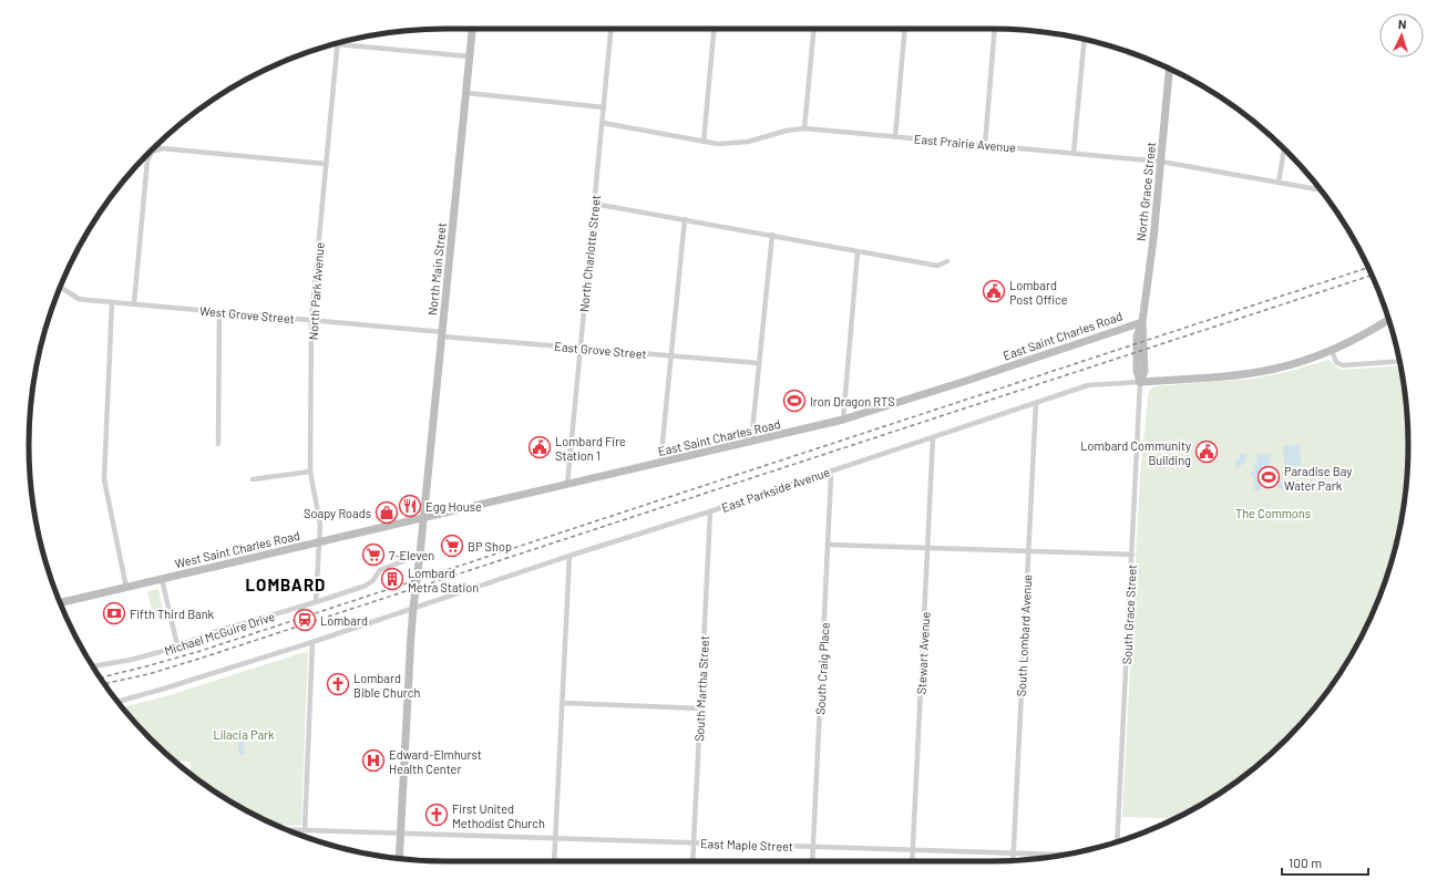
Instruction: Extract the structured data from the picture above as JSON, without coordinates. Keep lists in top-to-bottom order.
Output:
{
  "streets": {
    "main road": [
      "North Grace Street",
      "North Main Street",
      "East Saint Charles Road",
      "West Saint Charles Road"
    ],
    "street": [
      "East Prairie Avenue",
      "North Charlotte Street",
      "North Park Avenue",
      "West Grove Street",
      "East Grove Street",
      "East Parkside Avenue",
      "South Grace Street",
      "Michael McGuire Drive",
      "South Lombard Avenue",
      "Stewart Avenue",
      "South Craig Place",
      "South Martha Street",
      "East Maple Street"
    ]
  },
  "crossings": [
    ["East Prairie Avenue", "North Grace Street"],
    ["East Prairie Avenue", "North Charlotte Street"],
    ["North Grace Street", "East Saint Charles Road"],
    ["North Grace Street", "East Parkside Avenue"],
    ["North Grace Street", "South Grace Street"],
    ["North Charlotte Street", "East Saint Charles Road"],
    ["North Charlotte Street", "East Grove Street"],
    ["North Main Street", "West Grove Street"],
    ["North Main Street", "East Saint Charles Road"],
    ["North Main Street", "East Grove Street"],
    ["North Main Street", "East Parkside Avenue"],
    ["North Main Street", "West Saint Charles Road"],
    ["North Main Street", "Michael McGuire Drive"],
    ["North Main Street", "East Maple Street"],
    ["North Park Avenue", "West Grove Street"],
    ["North Park Avenue", "West Saint Charles Road"],
    ["North Park Avenue", "Michael McGuire Drive"],
    ["West Grove Street", "East Grove Street"],
    ["East Saint Charles Road", "West Saint Charles Road"],
    ["East Parkside Avenue", "South Grace Street"],
    ["East Parkside Avenue", "South Lombard Avenue"],
    ["East Parkside Avenue", "Stewart Avenue"],
    ["East Parkside Avenue", "South Craig Place"],
    ["East Parkside Avenue", "South Martha Street"],
    ["South Lombard Avenue", "East Maple Street"],
    ["Stewart Avenue", "East Maple Street"],
    ["South Craig Place", "East Maple Street"],
    ["South Martha Street", "East Maple Street"]
  ],
  "districts": ["LOMBARD"],
  "parks": ["The Commons", "Lilacia Park"],
  "places": {
    "public building": ["Lombard Post Office", "Lombard Fire Station 1", "Lombard Community Building"],
    "sports": ["Iron Dragon RTS", "Paradise Bay Water Park"],
    "restaurant": ["Egg House"],
    "shop": ["Soapy Roads"],
    "supermarket": ["BP Shop", "7-Eleven"],
    "building": ["Lombard Metra Station"],
    "bank": ["Fifth Third Bank"],
    "station": ["Lombard"],
    "church": ["Lombard Bible Church", "First United Methodist Church"],
    "hospital": ["Edward-Elmhurst Health Center"]
  },
  "scale_bar": "100 m",
  "north": "top"
}
